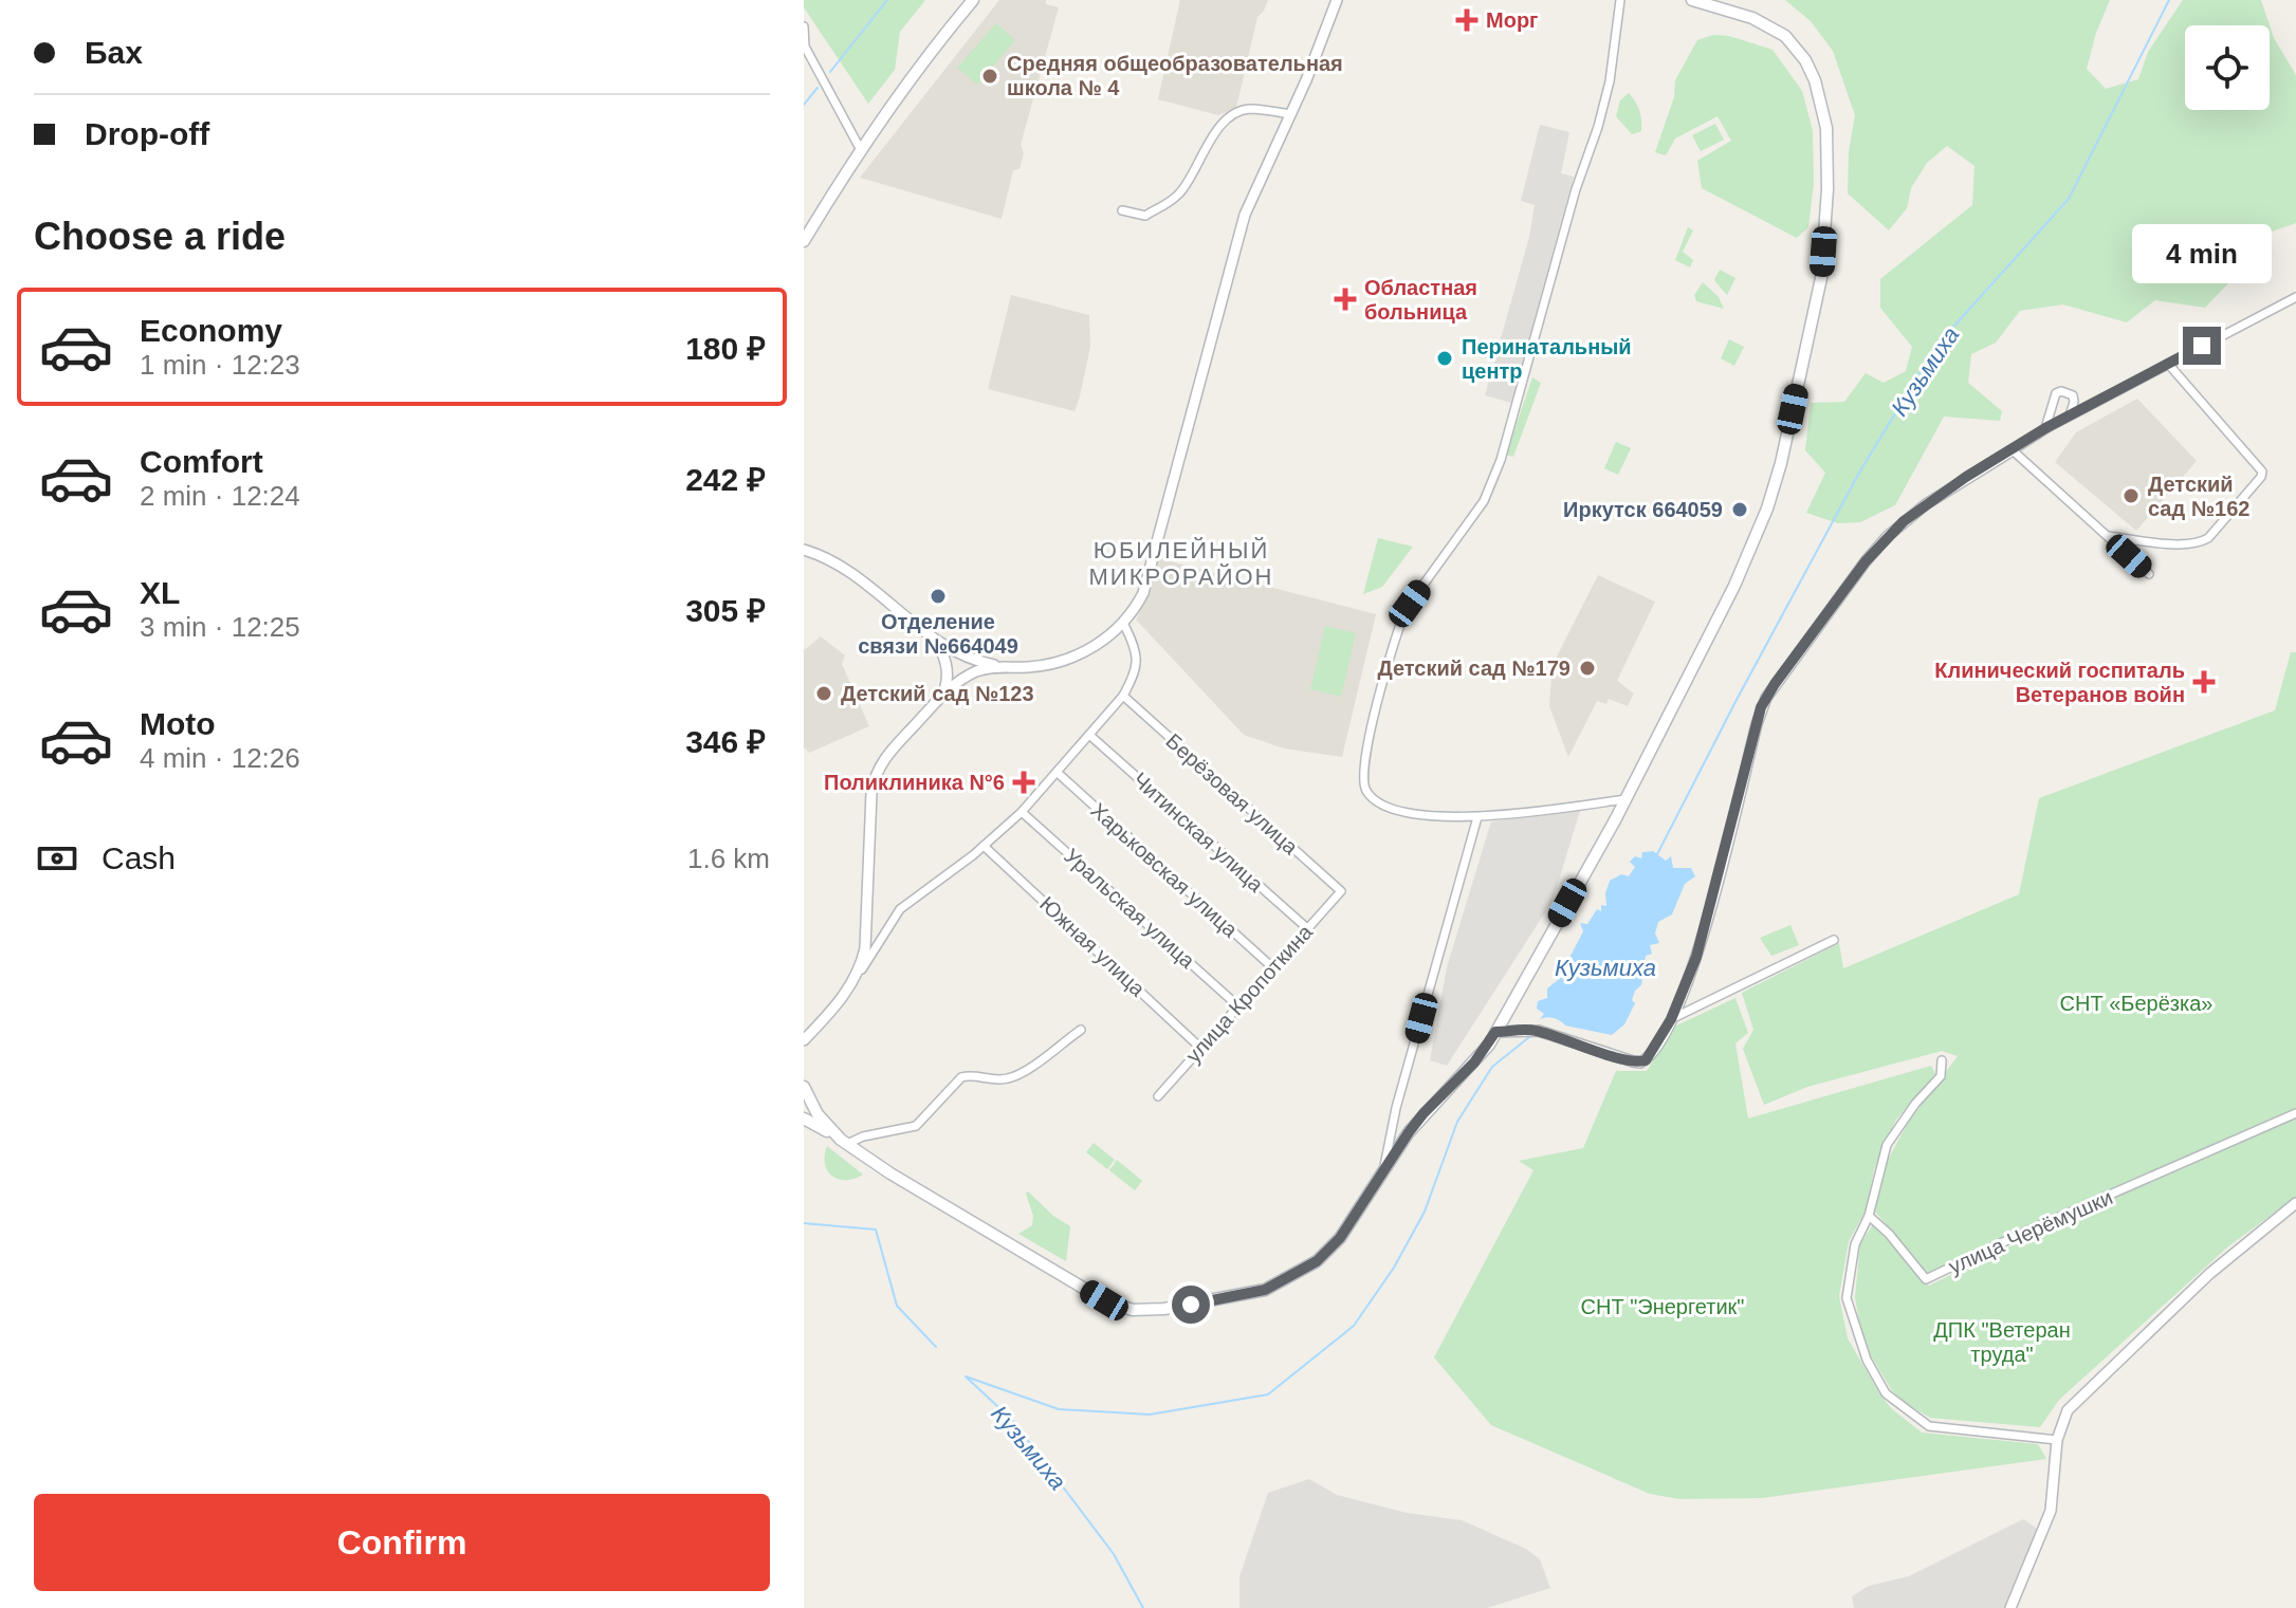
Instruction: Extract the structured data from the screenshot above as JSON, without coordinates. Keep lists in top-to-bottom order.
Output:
{
  "streets": {
    "street": [
      "Берёзовая улица",
      "Читинская улица",
      "Харьковская улица",
      "Уральская улица",
      "Южная улица",
      "улица Кропоткина",
      "улица Черёмушки"
    ]
  },
  "crossings": [
    ["Берёзовая улица", "улица Кропоткина"],
    ["Читинская улица", "улица Кропоткина"],
    ["Харьковская улица", "улица Кропоткина"],
    ["Уральская улица", "улица Кропоткина"],
    ["Южная улица", "улица Кропоткина"]
  ],
  "districts": ["ЮБИЛЕЙНЫЙ МИКРОРАЙОН"],
  "water": ["Кузьмиха"],
  "parks": ["СНТ «Берёзка»", "СНТ \"Энергетик\"", "ДПК \"Ветеран труда\""],
  "places": {
    "health": [
      "Морг",
      "Областная больница",
      "Клинический госпиталь Ветеранов войн",
      "Поликлиника N°6"
    ],
    "other": [
      "Средняя общеобразовательная школа № 4",
      "Перинатальный центр",
      "Детский сад №162",
      "Иркутск 664059",
      "Отделение связи №664049",
      "Детский сад №179",
      "Детский сад №123"
    ]
  },
  "page": {
    "banner": ["Бах", "Drop-off"],
    "heading": "Choose a ride",
    "bubble": "4 min",
    "list": [
      {
        "name": "Economy",
        "note": "1 min · 12:23",
        "value": "180 ₽"
      },
      {
        "name": "Comfort",
        "note": "2 min · 12:24",
        "value": "242 ₽"
      },
      {
        "name": "XL",
        "note": "3 min · 12:25",
        "value": "305 ₽"
      },
      {
        "name": "Moto",
        "note": "4 min · 12:26",
        "value": "346 ₽"
      }
    ],
    "pay": ["Cash", "1.6 km"],
    "buttons": "Confirm"
  }
}
